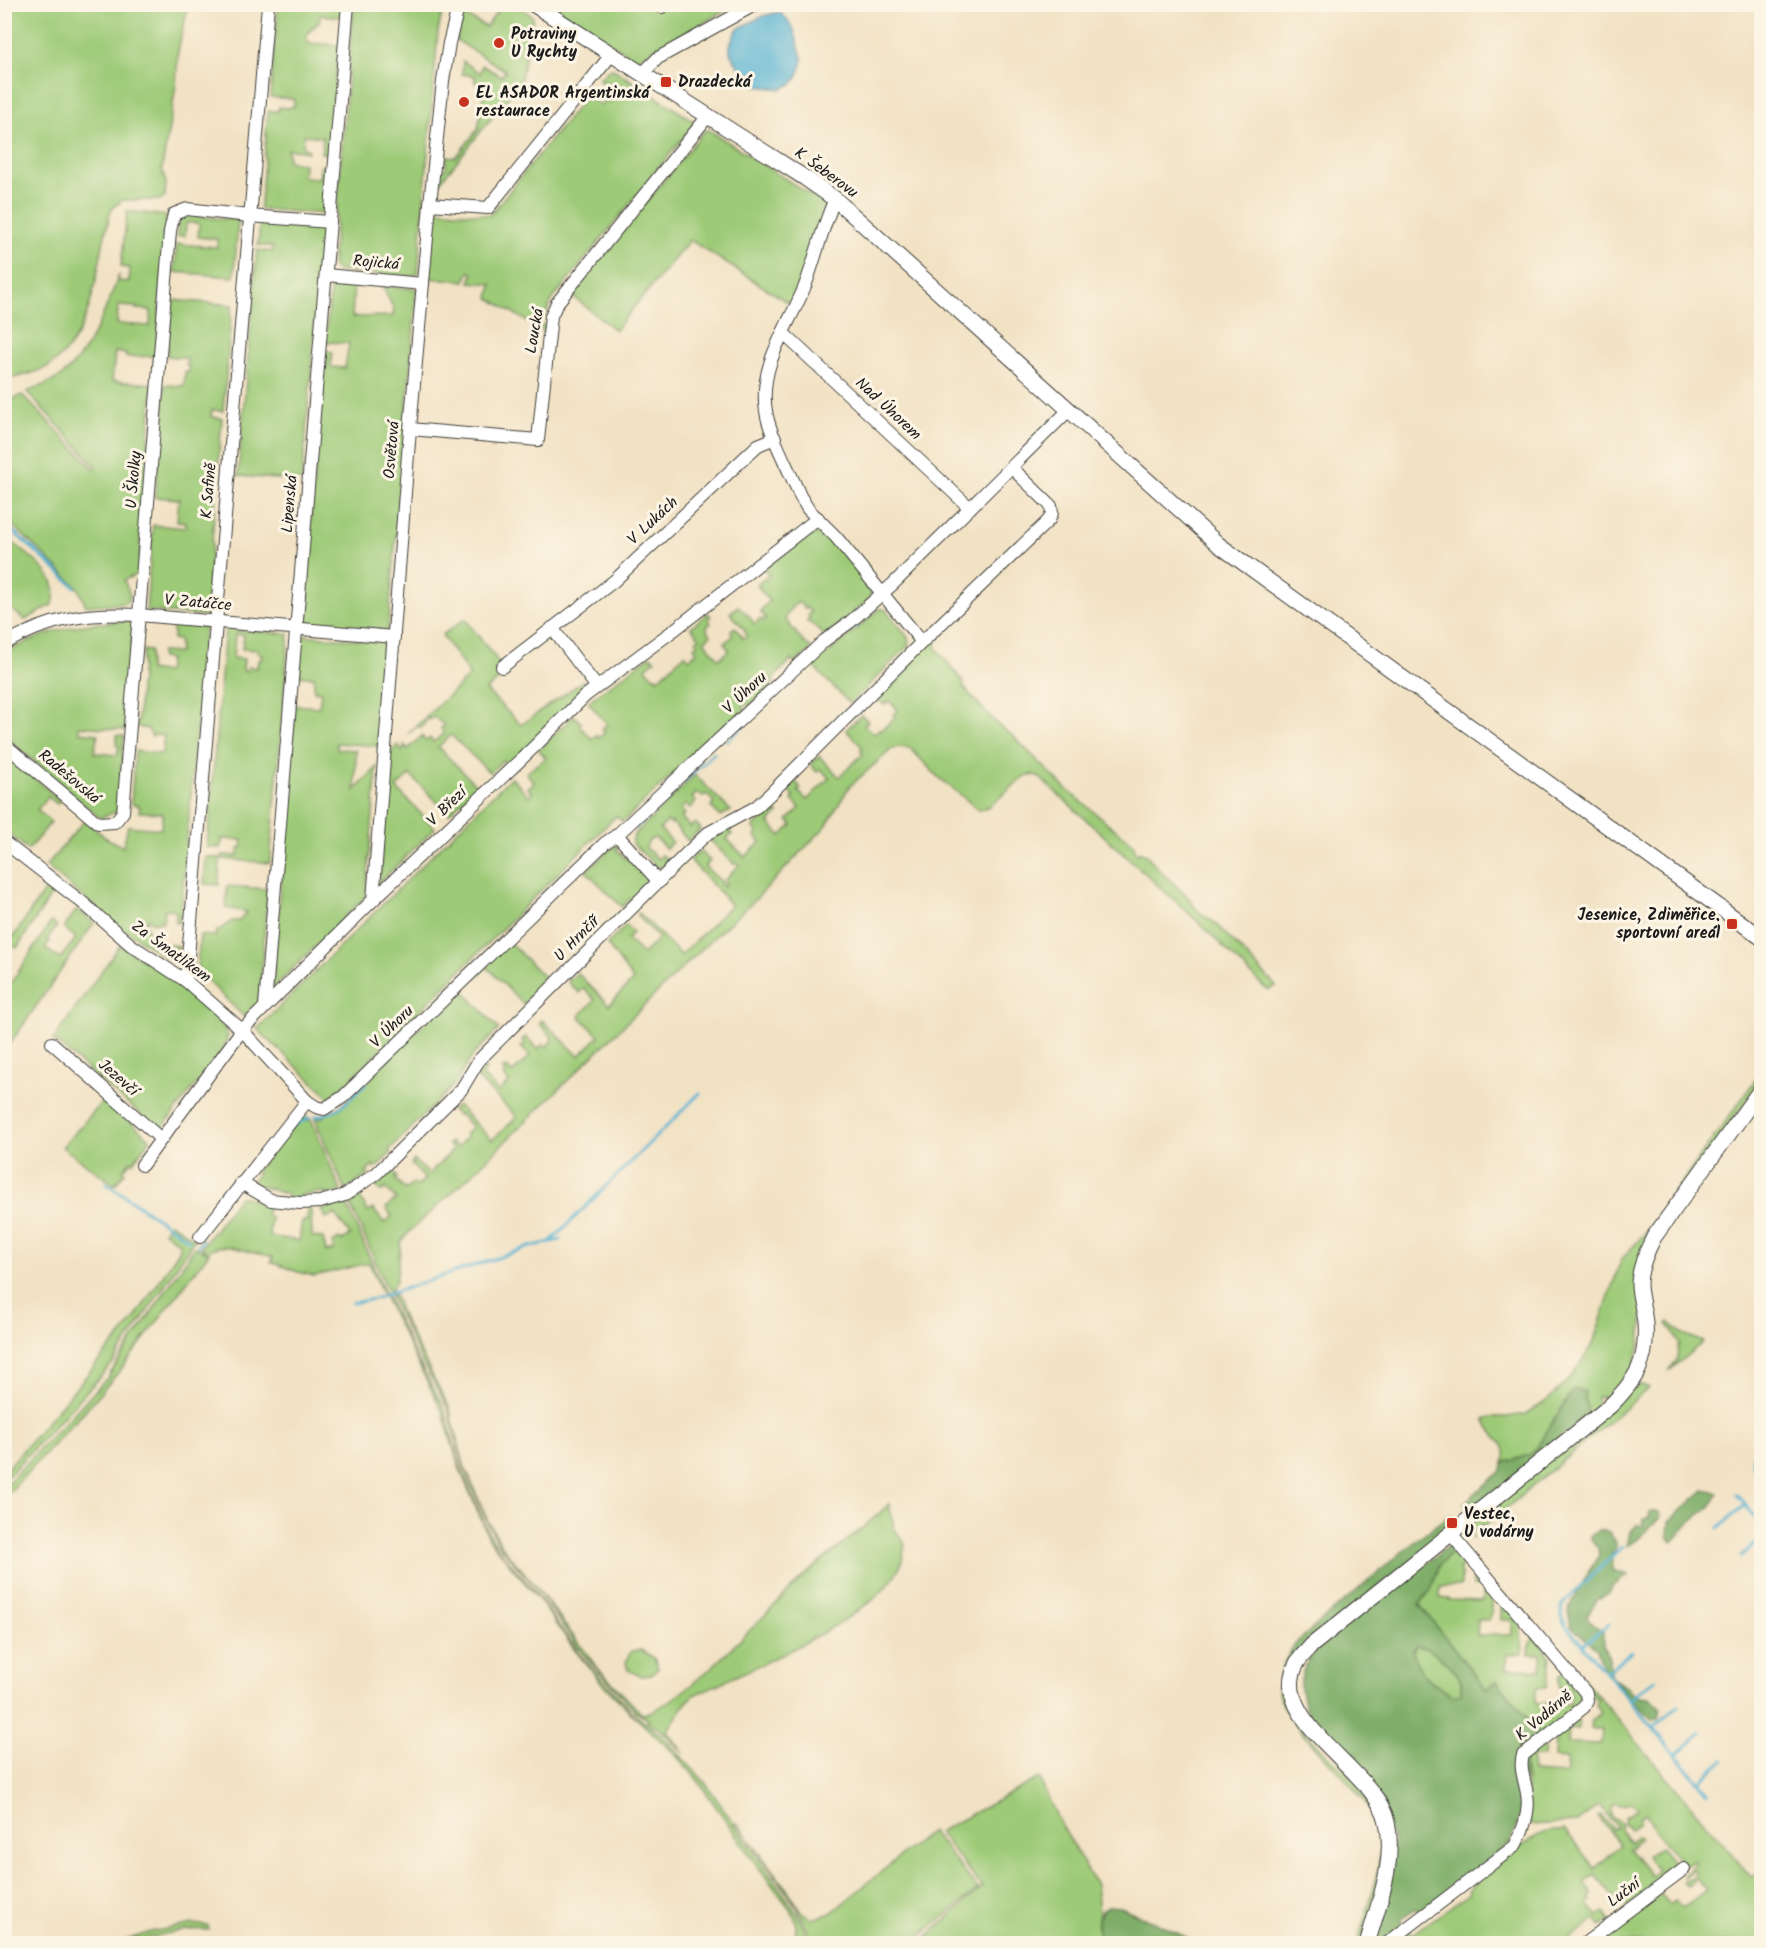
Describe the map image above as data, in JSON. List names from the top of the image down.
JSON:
{
  "streets": {
    "street": [
      "K Šeberovu",
      "Rojická",
      "Loucká",
      "Nad Úhorem",
      "Osvětová",
      "U Školky",
      "K Safině",
      "Lipenská",
      "V Lukách",
      "V Zatáčce",
      "V Úhoru",
      "Radešovská",
      "V Březí",
      "U Hrnčíř",
      "Za Šmatlíkem",
      "Jezevčí",
      "K Vodárně",
      "Luční"
    ]
  },
  "crossings": [
    ["K Šeberovu", "Loucká"],
    ["K Šeberovu", "V Úhoru"],
    ["Rojická", "Osvětová"],
    ["Rojická", "Lipenská"],
    ["Loucká", "Osvětová"],
    ["Nad Úhorem", "V Úhoru"],
    ["Osvětová", "V Zatáčce"],
    ["Osvětová", "V Březí"],
    ["U Školky", "K Safině"],
    ["U Školky", "V Zatáčce"],
    ["U Školky", "Radešovská"],
    ["K Safině", "V Zatáčce"],
    ["K Safině", "Za Šmatlíkem"],
    ["Lipenská", "V Zatáčce"],
    ["Lipenská", "V Březí"],
    ["V Úhoru", "U Hrnčíř"],
    ["V Úhoru", "Za Šmatlíkem"],
    ["V Březí", "Za Šmatlíkem"],
    ["V Březí", "Jezevčí"]
  ],
  "places": {
    "other": ["Potraviny U Rychty", "EL ASADOR Argentinská restaurace"],
    "transit": ["Drazdecká", "Jesenice, Zdiměřice, sportovní areál", "Vestec, U vodárny"]
  }
}
